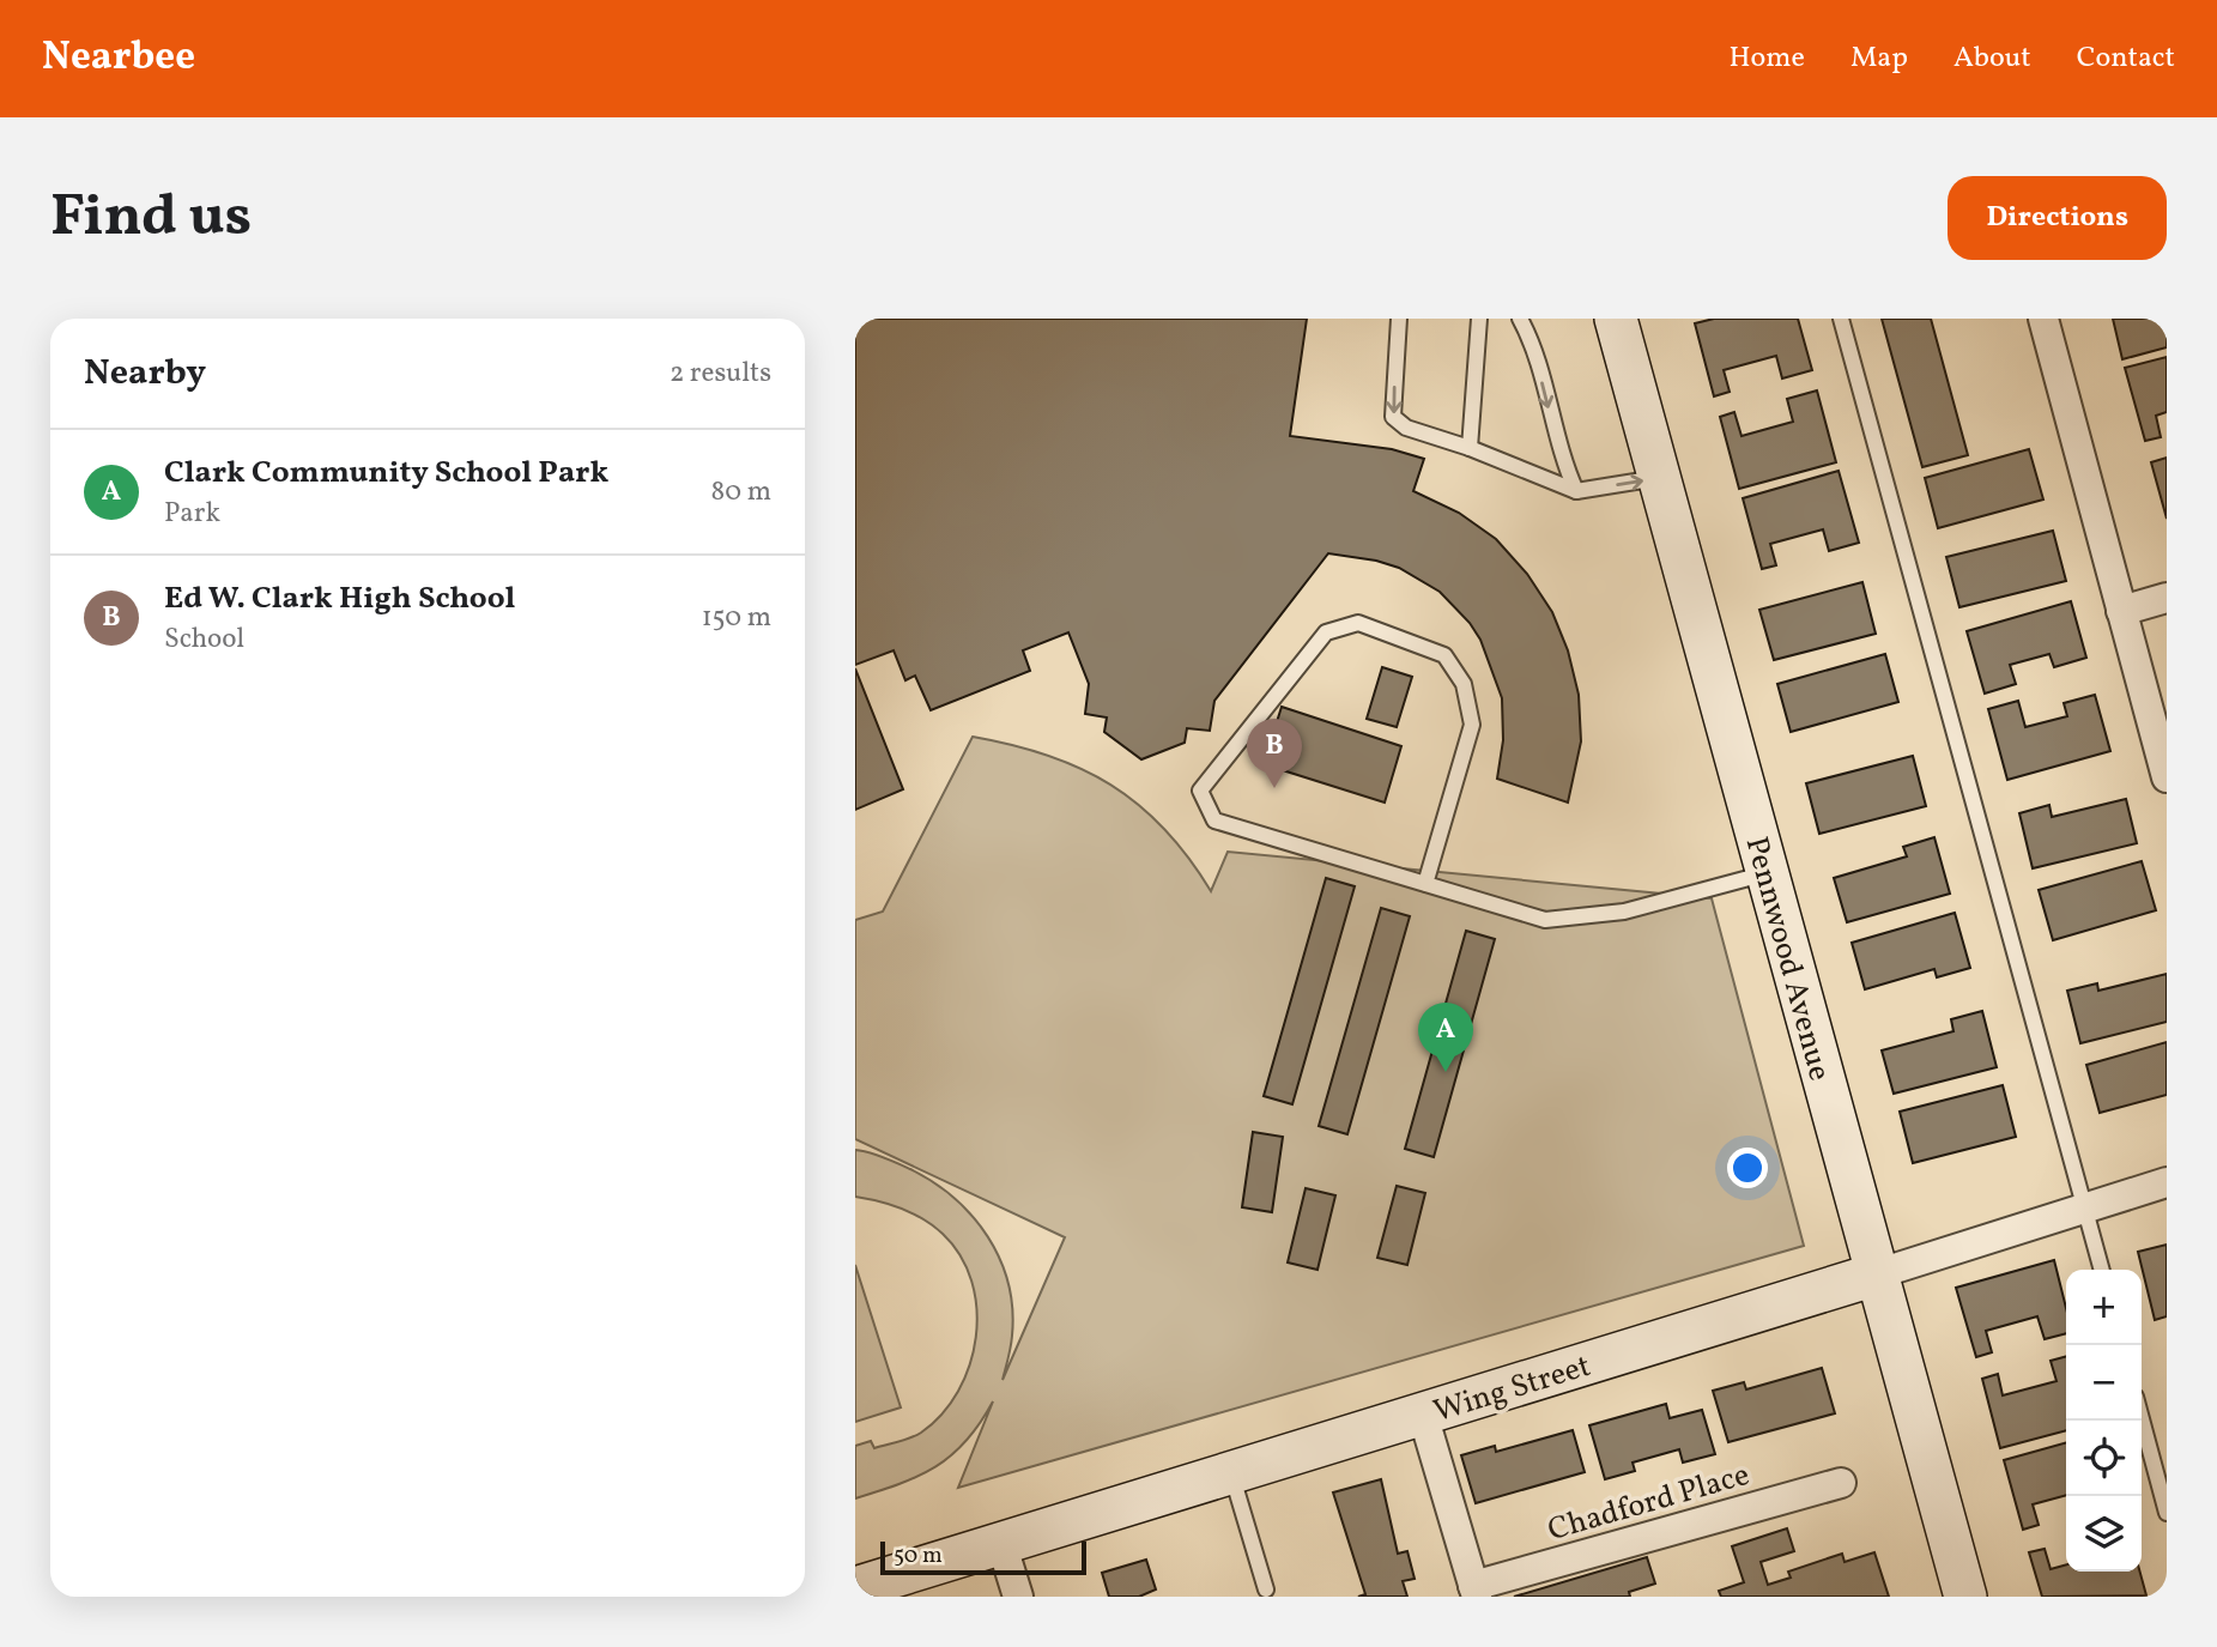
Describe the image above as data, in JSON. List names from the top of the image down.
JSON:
{
  "streets": {
    "street": ["Pennwood Avenue", "Wing Street", "Chadford Place"]
  },
  "crossings": [
    ["Pennwood Avenue", "Wing Street"]
  ],
  "scale_bar": "50 m",
  "page": {
    "header": "Nearbee",
    "nav": [
      "Home",
      "Map",
      "About",
      "Contact"
    ],
    "buttons": "Directions",
    "title": "Find us",
    "heading": ["Nearby", "2 results"],
    "list": [
      {
        "mark": "A",
        "name": "Clark Community School Park",
        "note": "Park",
        "value": "80 m"
      },
      {
        "mark": "B",
        "name": "Ed W. Clark High School",
        "note": "School",
        "value": "150 m"
      }
    ],
    "pins": ["B", "A"],
    "map_buttons": ["+", "−"],
    "scale": "50 m"
  }
}
